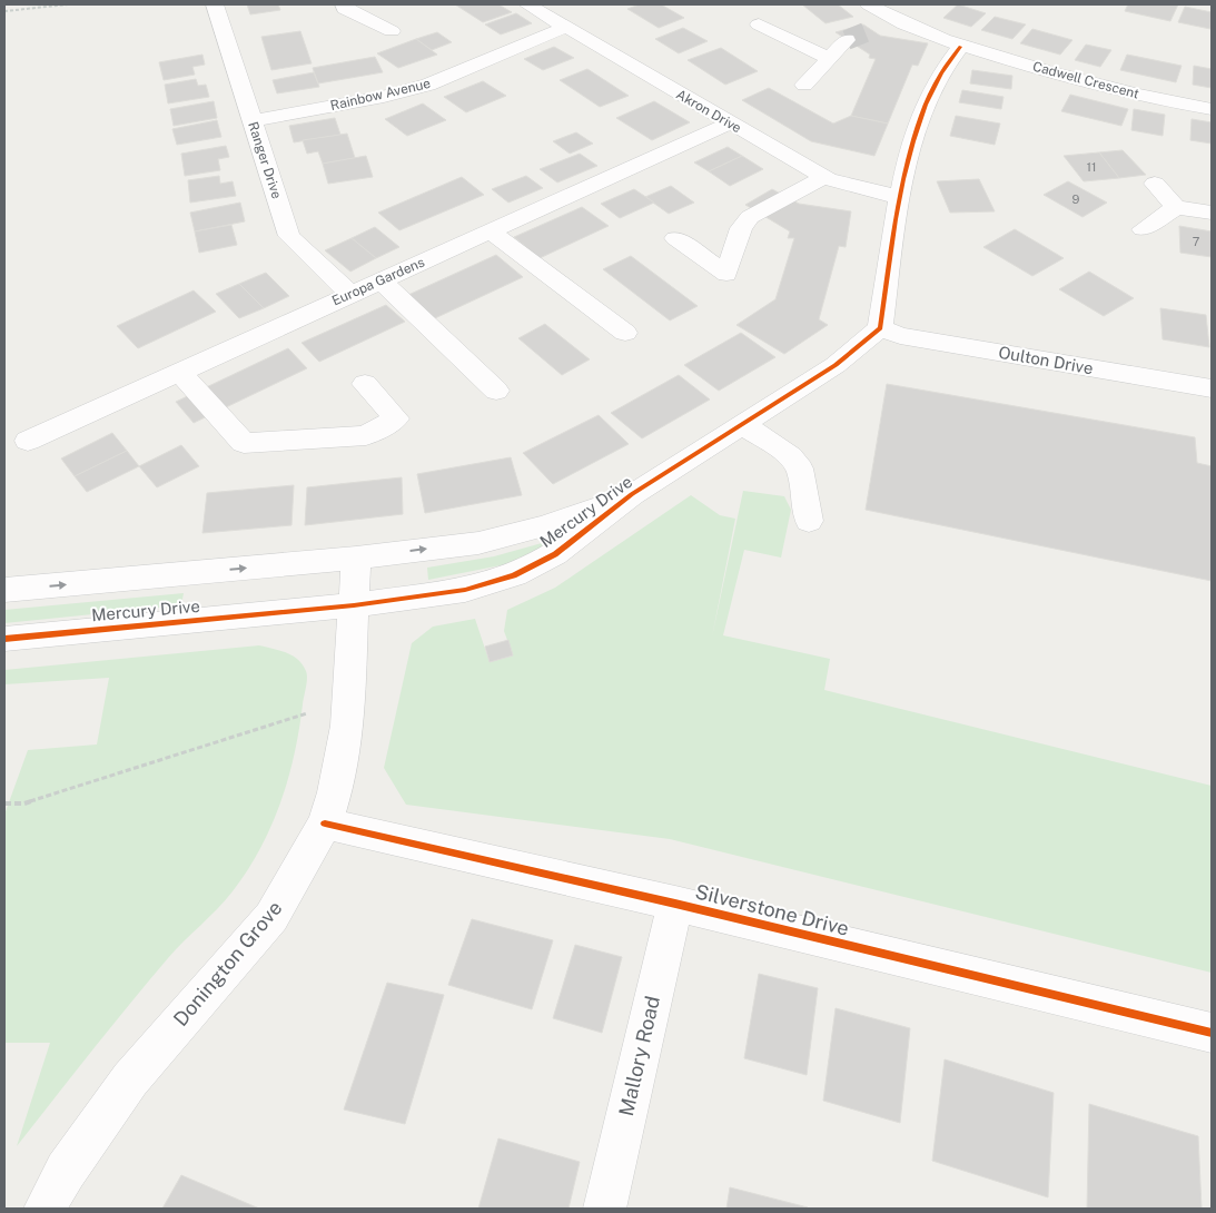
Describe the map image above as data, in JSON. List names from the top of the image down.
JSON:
{
  "streets": {
    "street": [
      "Cadwell Crescent",
      "Rainbow Avenue",
      "Akron Drive",
      "Ranger Drive",
      "Europa Gardens",
      "Oulton Drive",
      "Mercury Drive",
      "Silverstone Drive",
      "Donington Grove",
      "Mallory Road"
    ]
  },
  "crossings": [
    ["Rainbow Avenue", "Akron Drive"],
    ["Rainbow Avenue", "Ranger Drive"],
    ["Akron Drive", "Europa Gardens"],
    ["Ranger Drive", "Europa Gardens"],
    ["Oulton Drive", "Mercury Drive"],
    ["Mercury Drive", "Donington Grove"],
    ["Silverstone Drive", "Donington Grove"],
    ["Silverstone Drive", "Mallory Road"]
  ],
  "house_numbers": ["11", "9", "7"]
}
